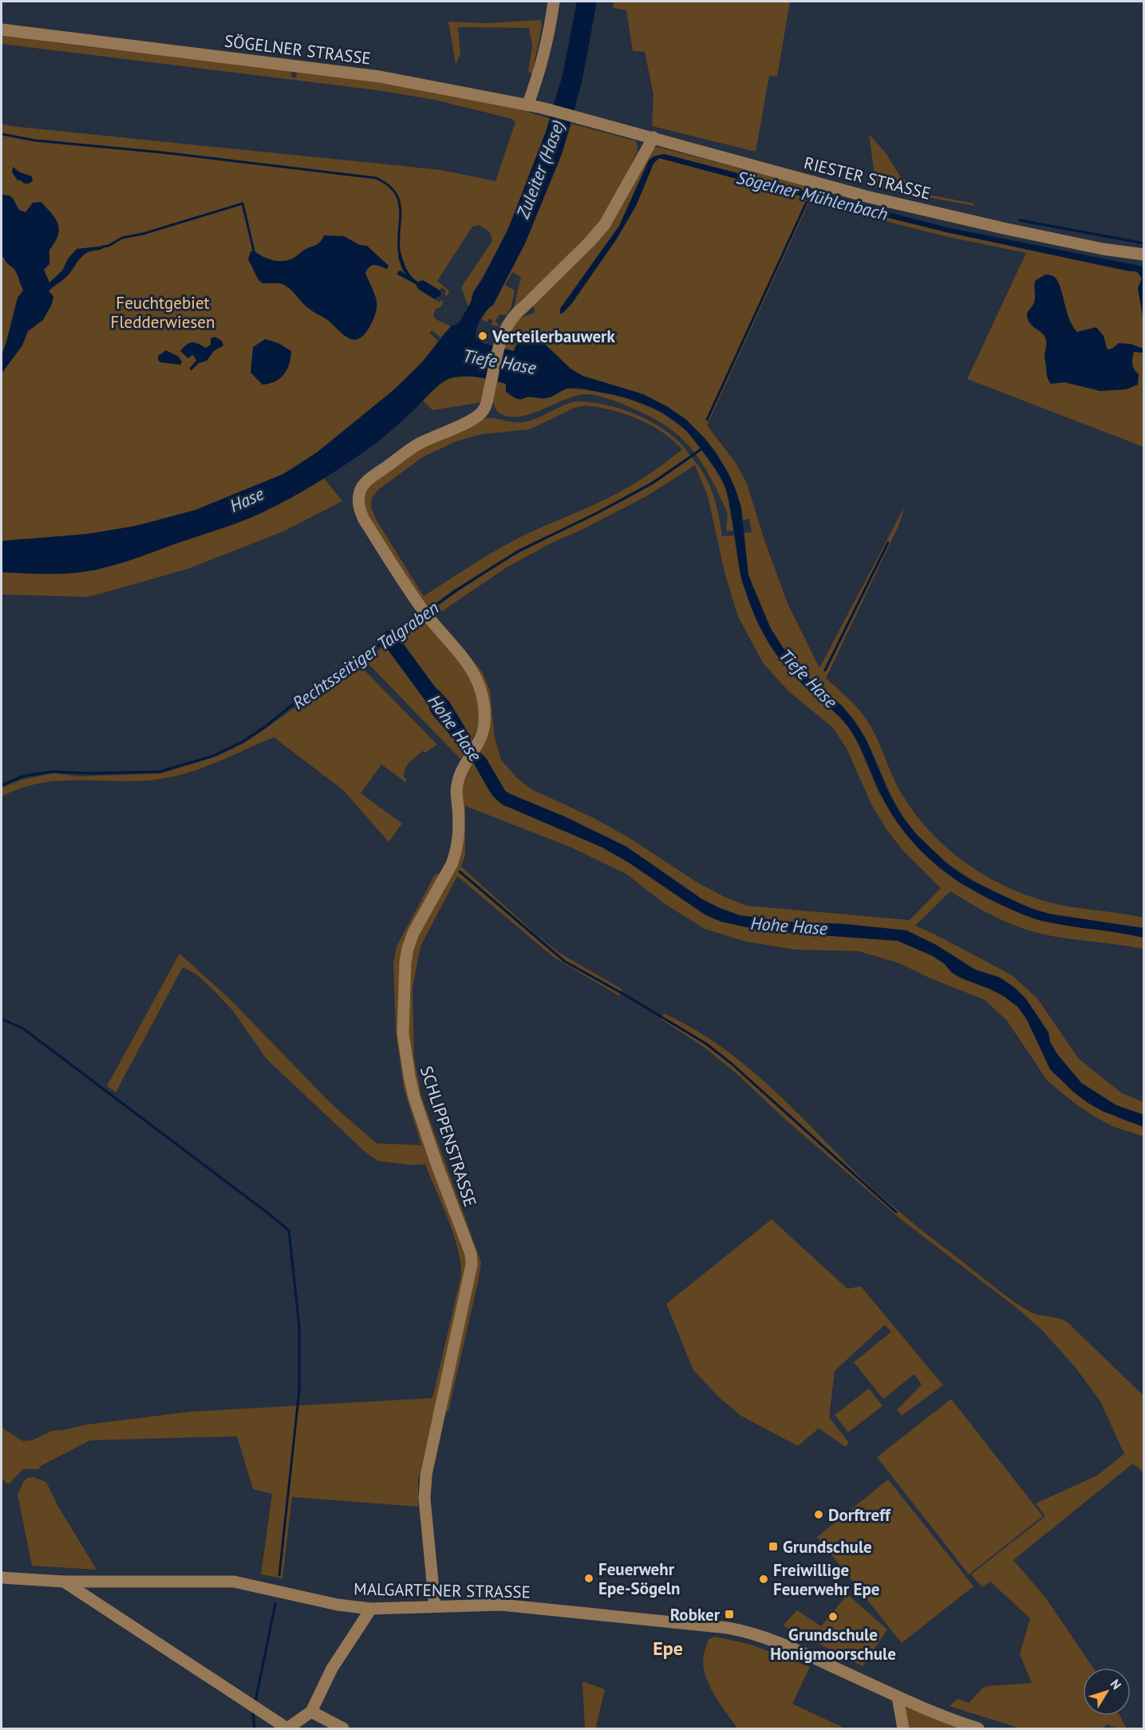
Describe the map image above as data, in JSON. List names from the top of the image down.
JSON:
{
  "streets": {
    "street": [
      "SÖGELNER STRASSE",
      "RIESTER STRASSE",
      "SCHLIPPENSTRASSE",
      "MALGARTENER STRASSE"
    ]
  },
  "crossings": [
    ["SÖGELNER STRASSE", "RIESTER STRASSE"],
    ["RIESTER STRASSE", "SCHLIPPENSTRASSE"],
    ["SCHLIPPENSTRASSE", "MALGARTENER STRASSE"]
  ],
  "districts": ["Epe"],
  "water": [
    "Zuleiter (Hase)",
    "Sögelner Mühlenbach",
    "Tiefe Hase",
    "Hase",
    "Rechtsseitiger Talgraben",
    "Hohe Hase"
  ],
  "parks": ["Feuchtgebiet Fledderwiesen"],
  "places": {
    "other": [
      "Verteilerbauwerk",
      "Dorftreff",
      "Feuerwehr Epe-Sögeln",
      "Freiwillige Feuerwehr Epe",
      "Grundschule Honigmoorschule"
    ],
    "transit": ["Grundschule", "Robker"]
  },
  "north": "top right"
}
